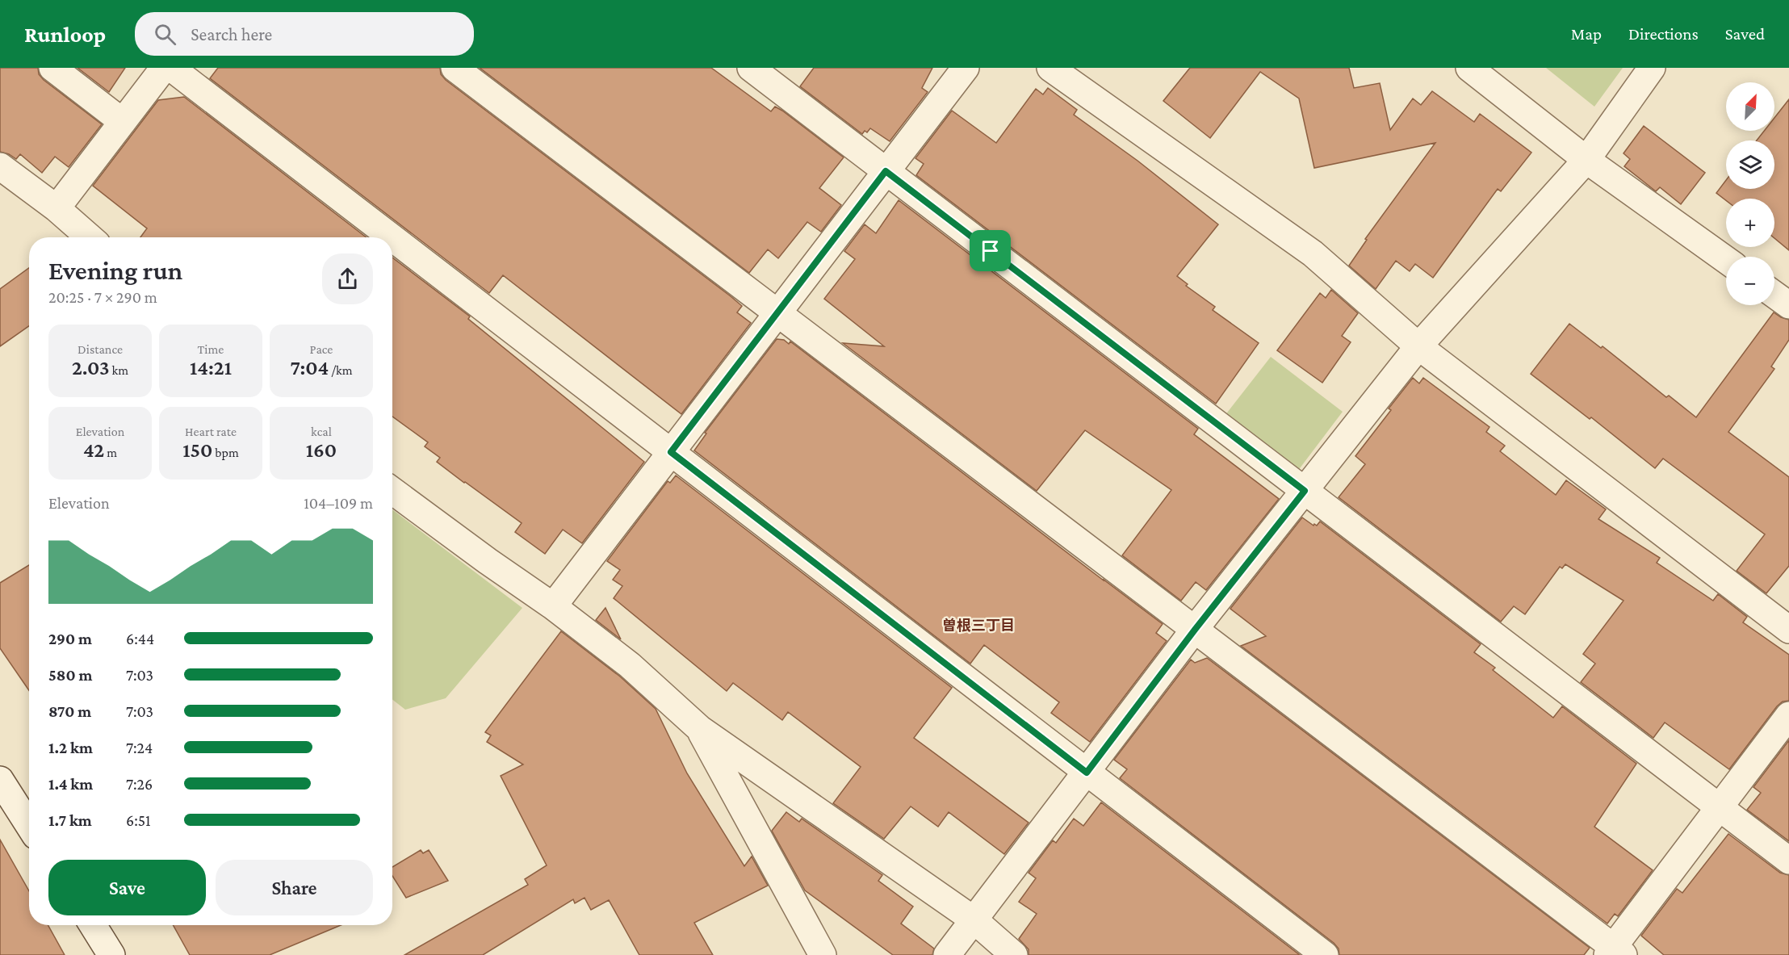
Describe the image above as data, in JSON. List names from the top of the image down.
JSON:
{
  "districts": ["曽根三丁目"],
  "north": "top right",
  "page": {
    "header": "Runloop",
    "search": "Search here",
    "nav": ["Map", "Directions", "Saved"],
    "map_buttons": ["+", "−"],
    "heading": ["Evening run", "20:25 · 7 × 290 m"],
    "stats": [
      ["Distance", "2.03 km"],
      ["Time", "14:21"],
      ["Pace", "7:04 /km"],
      ["Elevation", "42 m"],
      ["Heart rate", "150 bpm"],
      ["kcal", "160"]
    ],
    "chart": ["Elevation", "104–109 m"],
    "list": [
      {
        "name": "290 m",
        "note": "6:44"
      },
      {
        "name": "580 m",
        "note": "7:03"
      },
      {
        "name": "870 m",
        "note": "7:03"
      },
      {
        "name": "1.2 km",
        "note": "7:24"
      },
      {
        "name": "1.4 km",
        "note": "7:26"
      },
      {
        "name": "1.7 km",
        "note": "6:51"
      }
    ],
    "buttons": ["Save", "Share"]
  }
}
